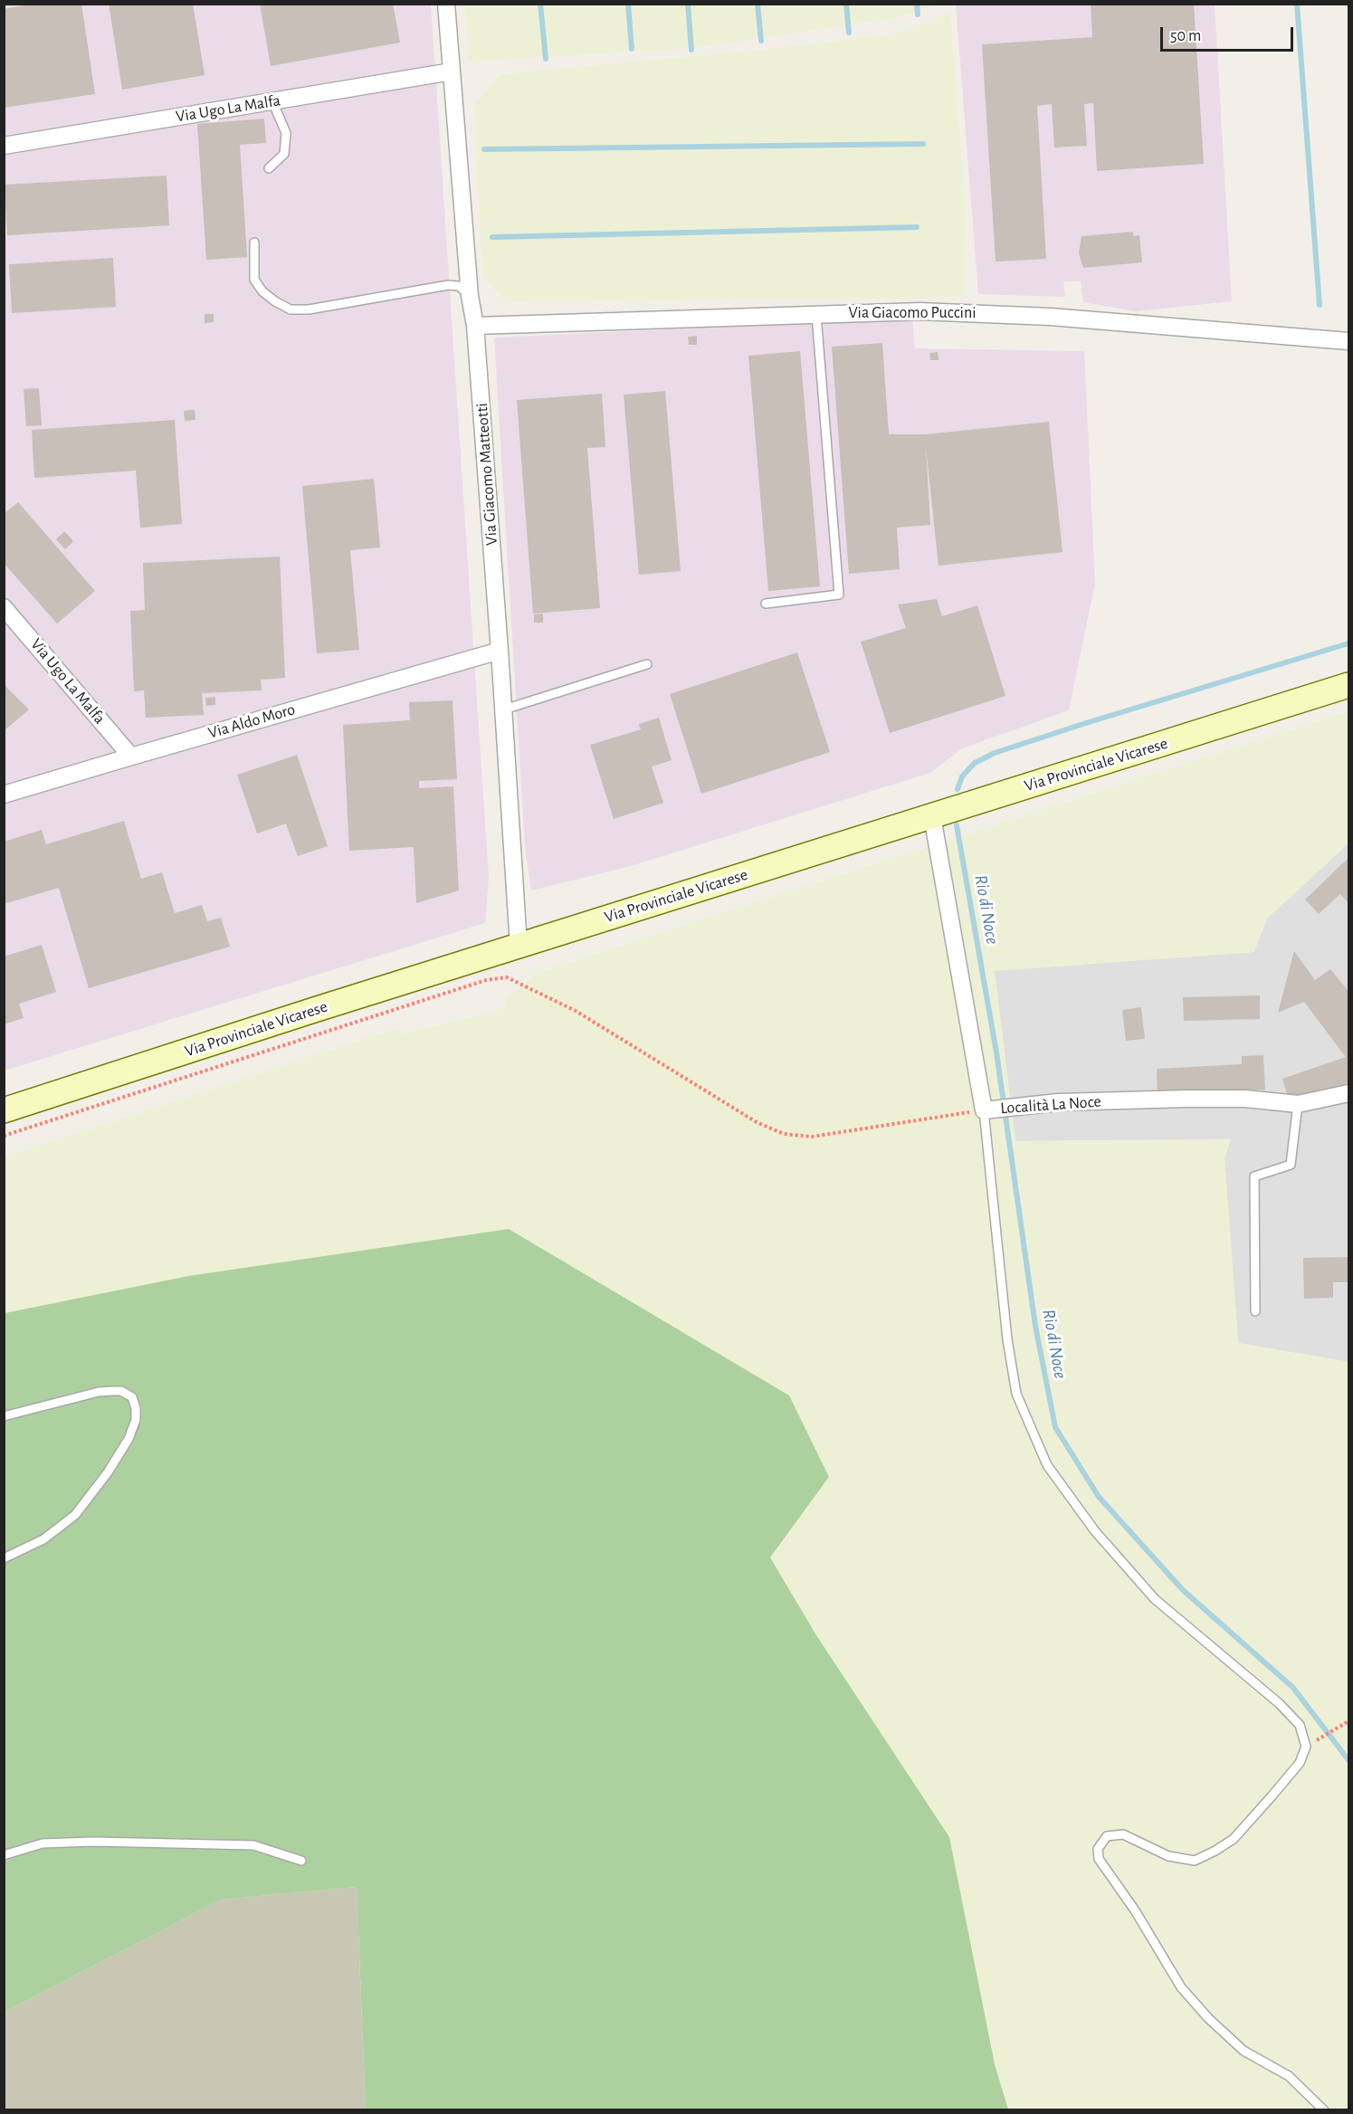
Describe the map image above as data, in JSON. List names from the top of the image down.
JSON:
{
  "streets": {
    "main road": ["Via Provinciale Vicarese"],
    "street": [
      "Via Ugo La Malfa",
      "Via Giacomo Puccini",
      "Via Giacomo Matteotti",
      "Via Aldo Moro",
      "Località La Noce"
    ]
  },
  "crossings": [
    ["Via Ugo La Malfa", "Via Giacomo Matteotti"],
    ["Via Ugo La Malfa", "Via Aldo Moro"],
    ["Via Giacomo Puccini", "Via Giacomo Matteotti"],
    ["Via Giacomo Matteotti", "Via Aldo Moro"],
    ["Via Giacomo Matteotti", "Via Provinciale Vicarese"],
    ["Via Provinciale Vicarese", "Località La Noce"]
  ],
  "water": ["Rio di Noce"],
  "scale_bar": "50 m"
}
